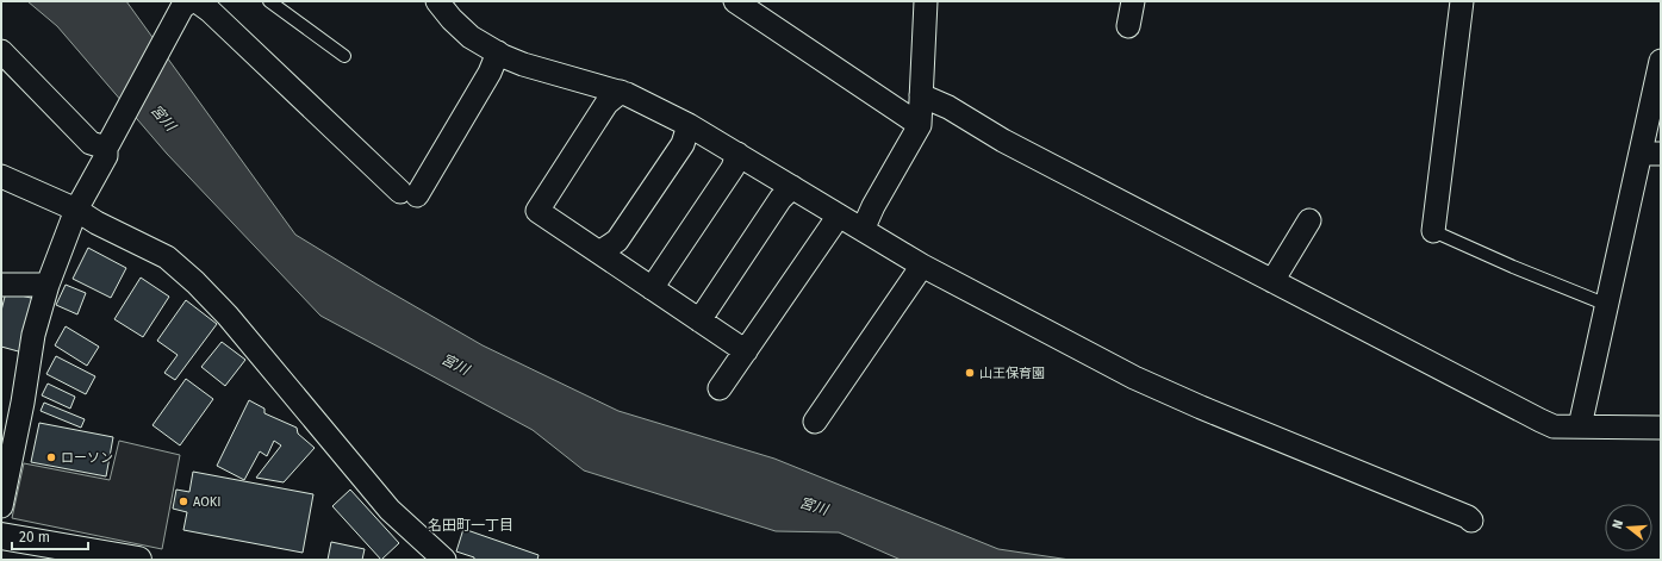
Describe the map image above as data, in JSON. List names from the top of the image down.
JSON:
{
  "districts": ["名田町一丁目"],
  "water": ["宮川"],
  "places": ["山王保育園", "ローソン", "AOKI"],
  "scale_bar": "20 m",
  "north": "left"
}
